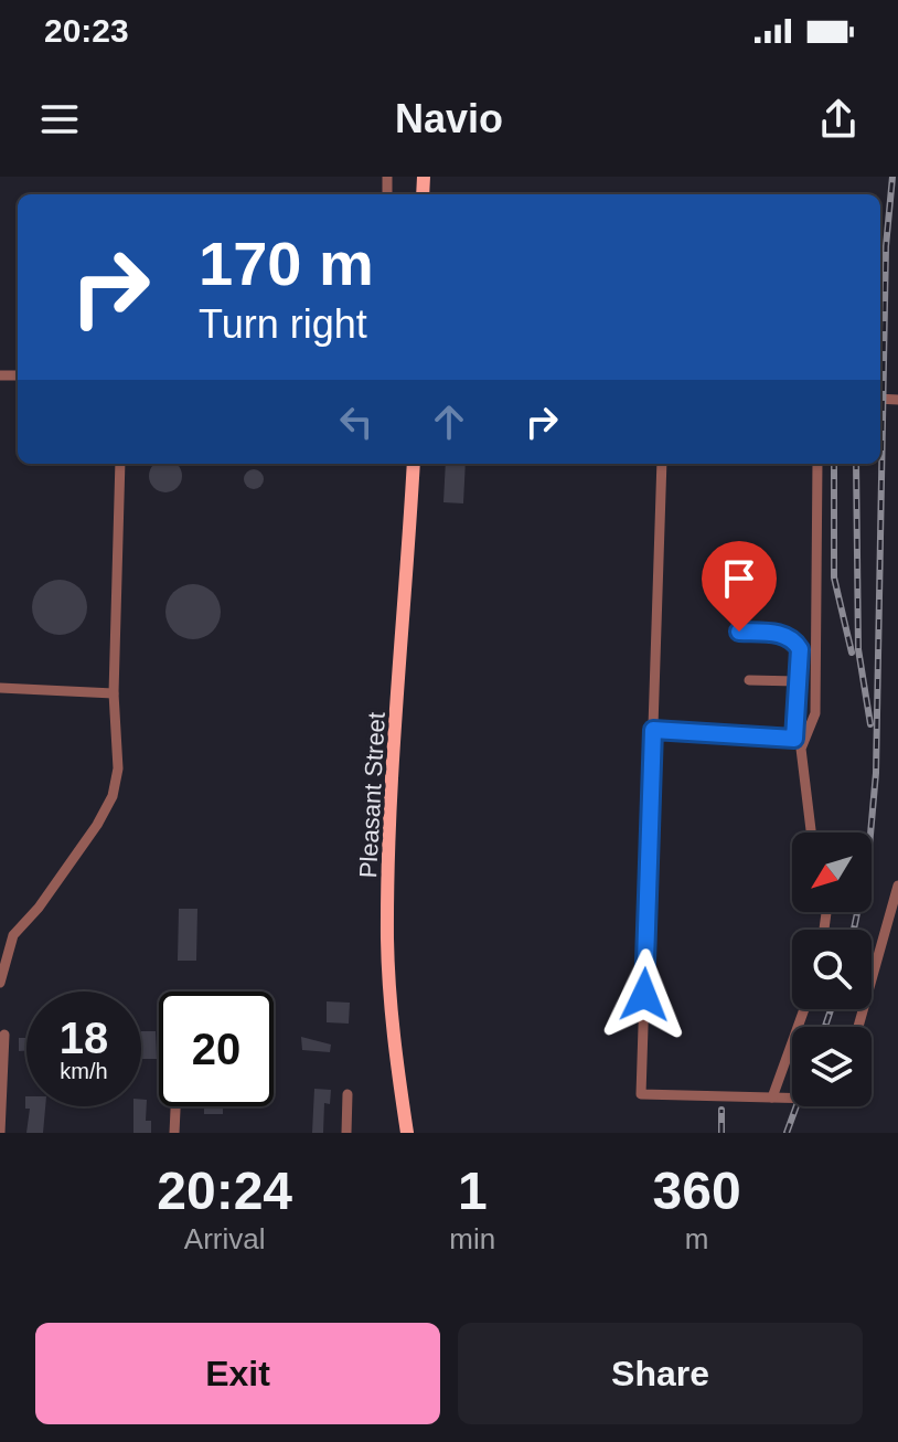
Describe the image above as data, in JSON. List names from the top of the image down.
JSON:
{
  "streets": {
    "main road": ["Pleasant Street"]
  },
  "north": "bottom left",
  "page": {
    "status": "20:23",
    "header": "Navio",
    "turn": ["170 m", "Turn right"],
    "speed": "18 km/h",
    "limit": "20",
    "eta": [
      "20:24",
      "Arrival",
      "1",
      "min",
      "360",
      "m"
    ],
    "buttons": ["Exit", "Share"]
  }
}
